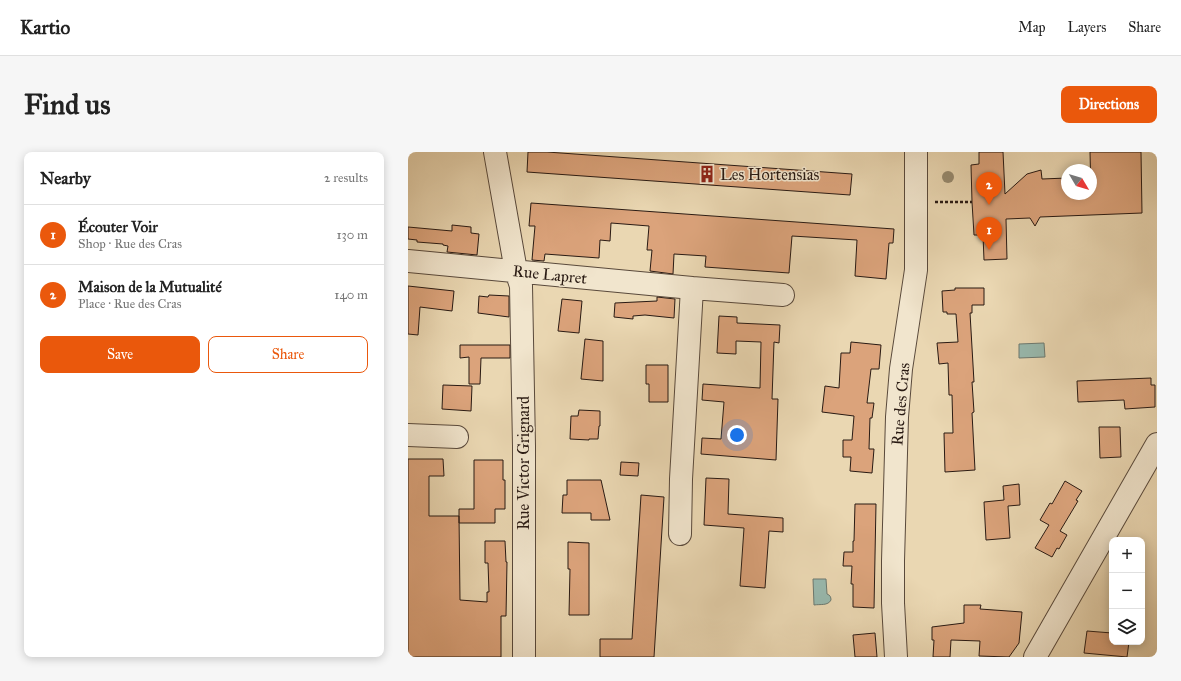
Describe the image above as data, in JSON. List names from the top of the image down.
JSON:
{
  "streets": {
    "street": ["Rue Lapret", "Rue des Cras", "Rue Victor Grignard"]
  },
  "crossings": [
    ["Rue Lapret", "Rue Victor Grignard"]
  ],
  "places": {
    "building": ["Les Hortensias"]
  },
  "north": "bottom right",
  "page": {
    "header": "Kartio",
    "nav": ["Map", "Layers", "Share"],
    "buttons": [
      "Directions",
      ["Save", "Share"]
    ],
    "title": "Find us",
    "heading": ["Nearby", "2 results"],
    "pins": ["2", "1"],
    "list": [
      {
        "mark": "1",
        "name": "Écouter Voir",
        "note": "Shop · Rue des Cras",
        "value": "130 m"
      },
      {
        "mark": "2",
        "name": "Maison de la Mutualité",
        "note": "Place · Rue des Cras",
        "value": "140 m"
      }
    ],
    "map_buttons": ["+", "−"]
  }
}
